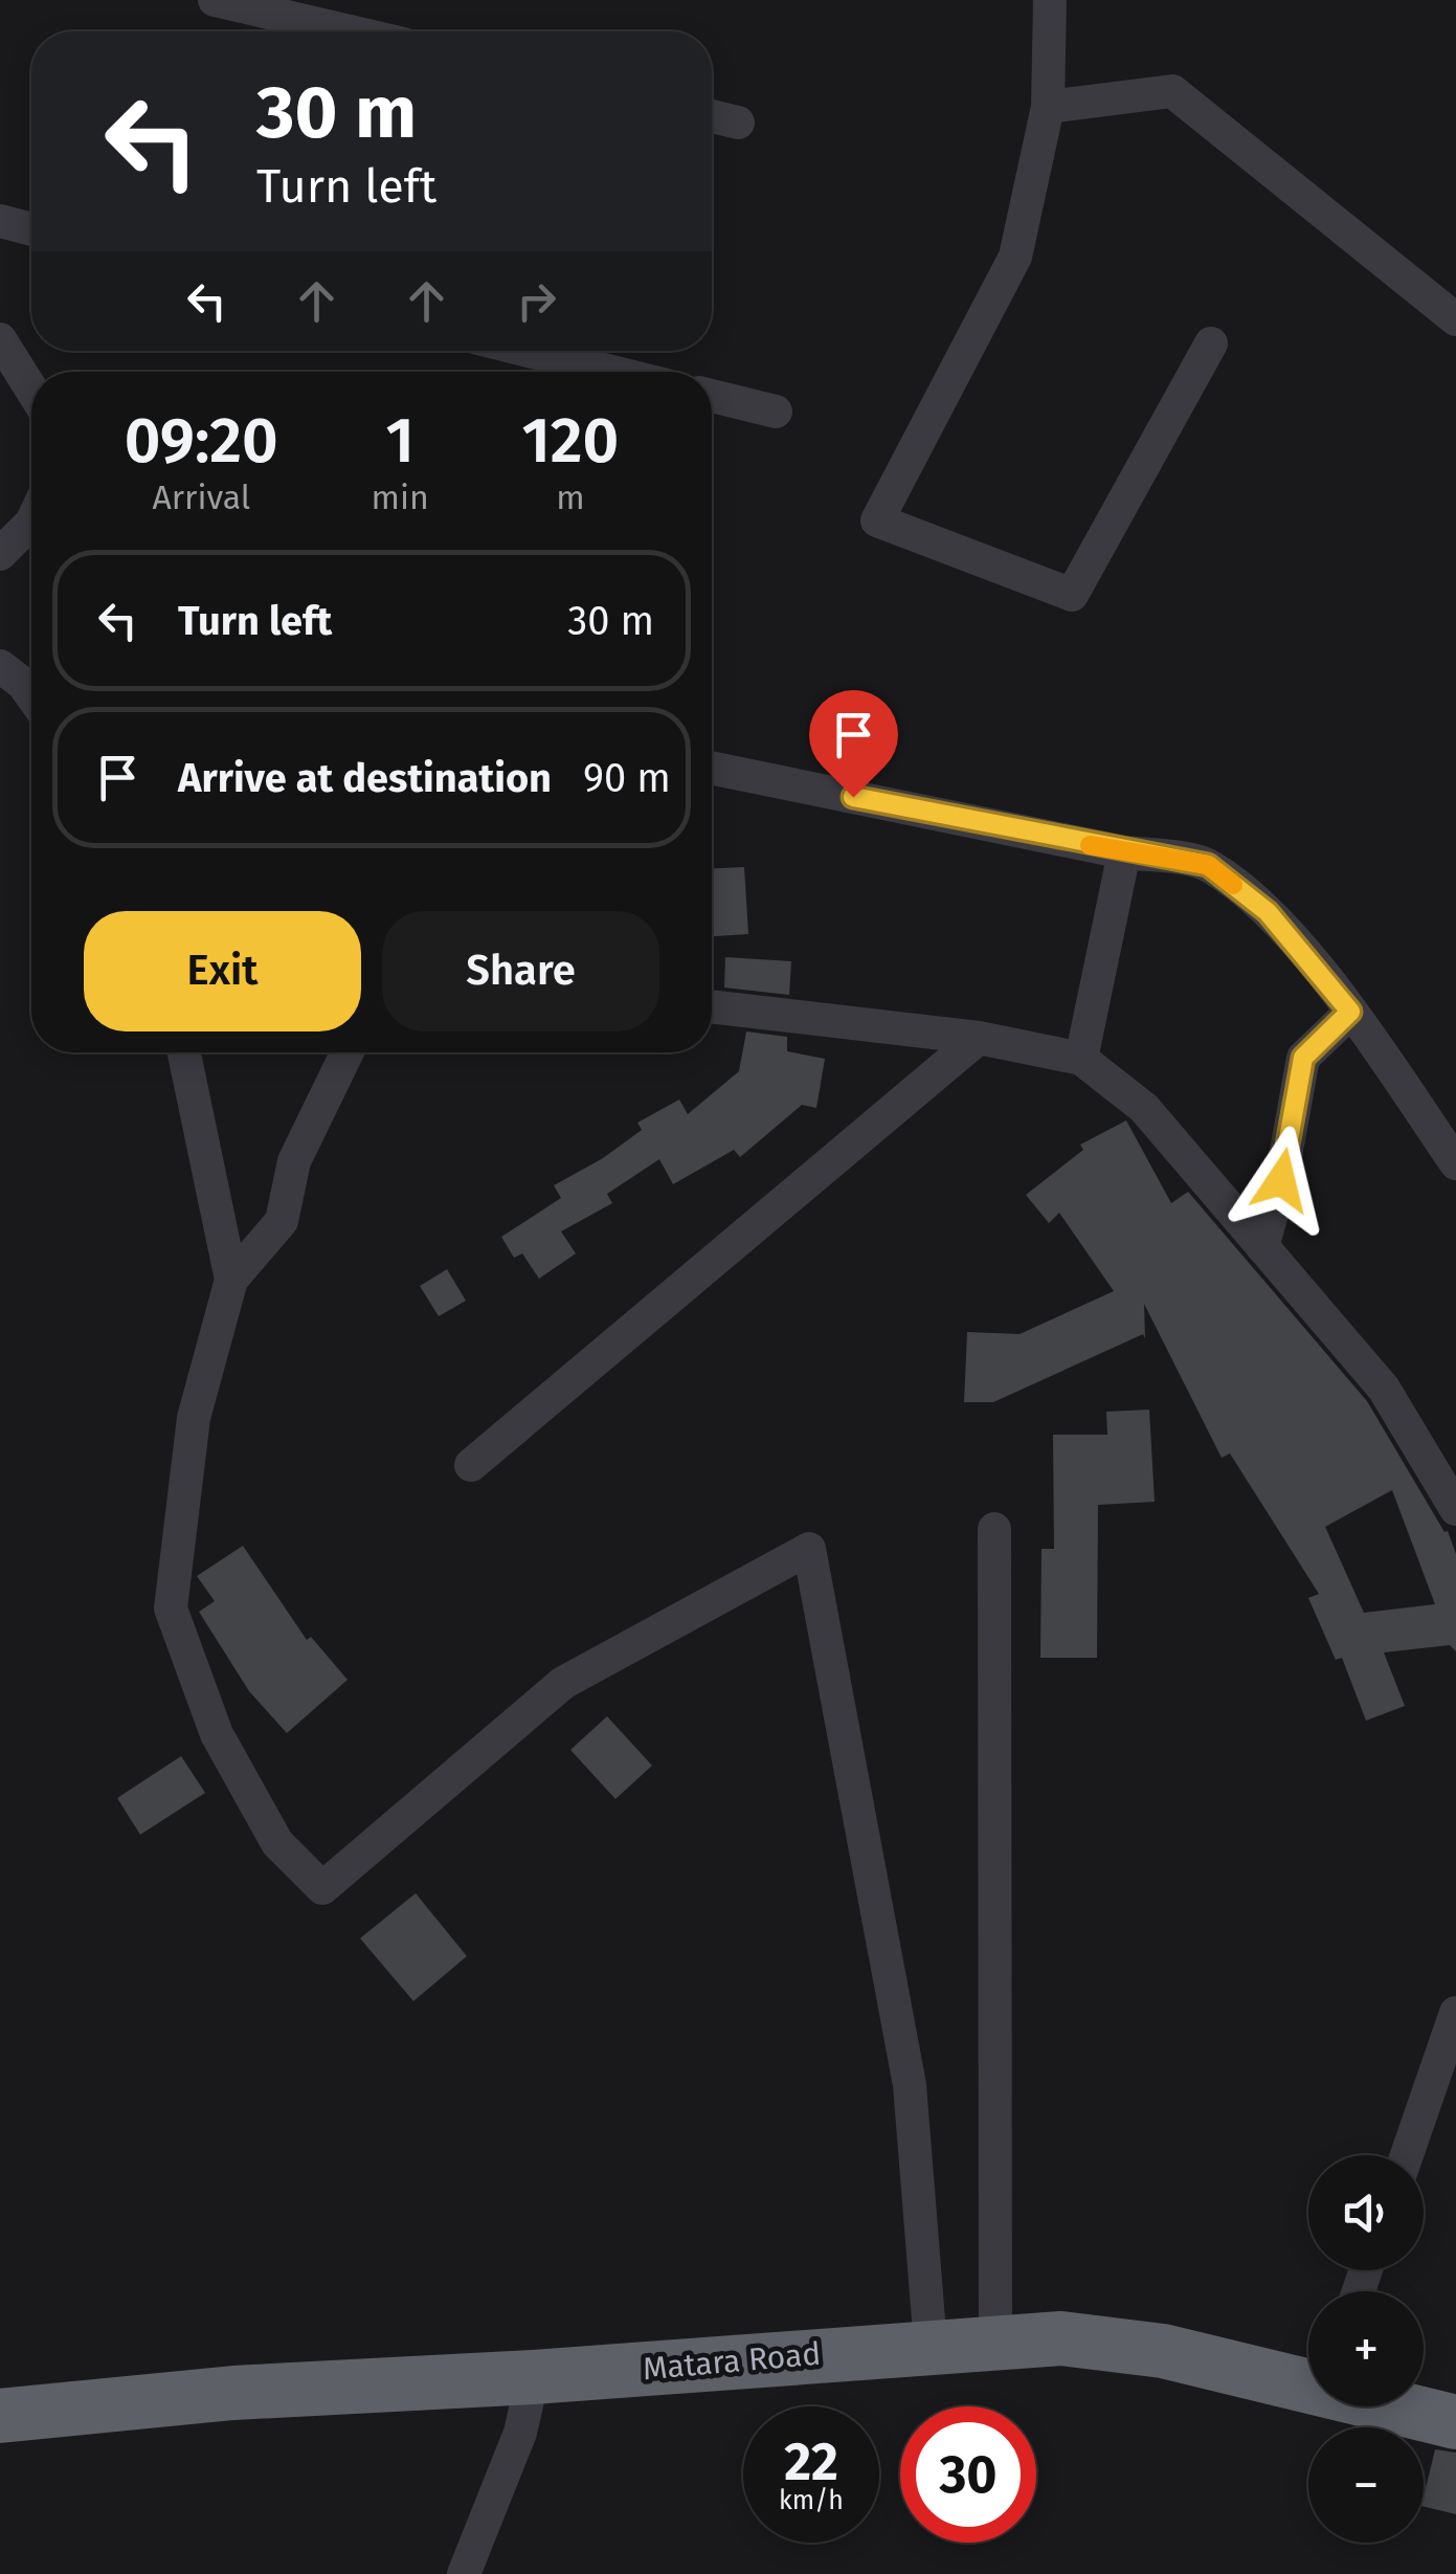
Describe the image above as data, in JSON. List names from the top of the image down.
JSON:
{
  "streets": {
    "highway": ["Matara Road"]
  },
  "page": {
    "turn": ["30 m", "Turn left"],
    "eta": [
      "09:20",
      "Arrival",
      "1",
      "min",
      "120",
      "m"
    ],
    "list": [
      {
        "name": "Turn left",
        "value": "30 m"
      },
      {
        "name": "Arrive at destination",
        "value": "90 m"
      }
    ],
    "buttons": ["Exit", "Share"],
    "map_buttons": ["+", "−"],
    "speed": "22 km/h",
    "limit": "30"
  }
}
